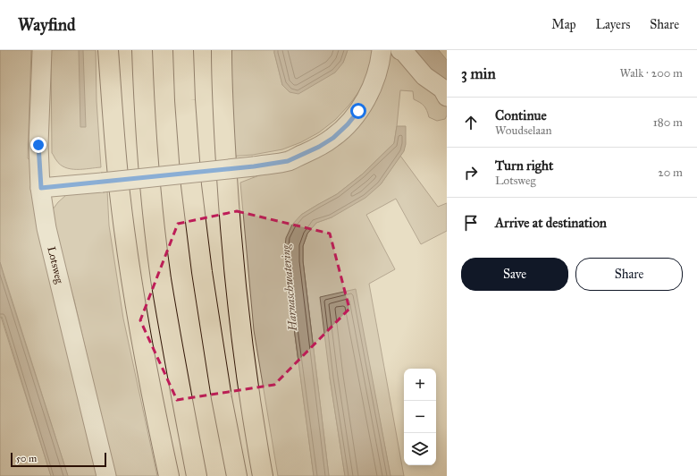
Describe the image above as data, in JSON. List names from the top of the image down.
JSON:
{
  "streets": {
    "street": ["Lotsweg"]
  },
  "water": ["Harnaschwatering"],
  "scale_bar": "50 m",
  "page": {
    "header": "Wayfind",
    "nav": ["Map", "Layers", "Share"],
    "heading": ["3 min", "Walk · 200 m"],
    "list": [
      ["Continue", "Woudselaan", "180 m"],
      ["Turn right", "Lotsweg", "20 m"],
      "Arrive at destination"
    ],
    "buttons": ["Save", "Share"],
    "map_buttons": ["+", "−"],
    "scale": "50 m"
  }
}
